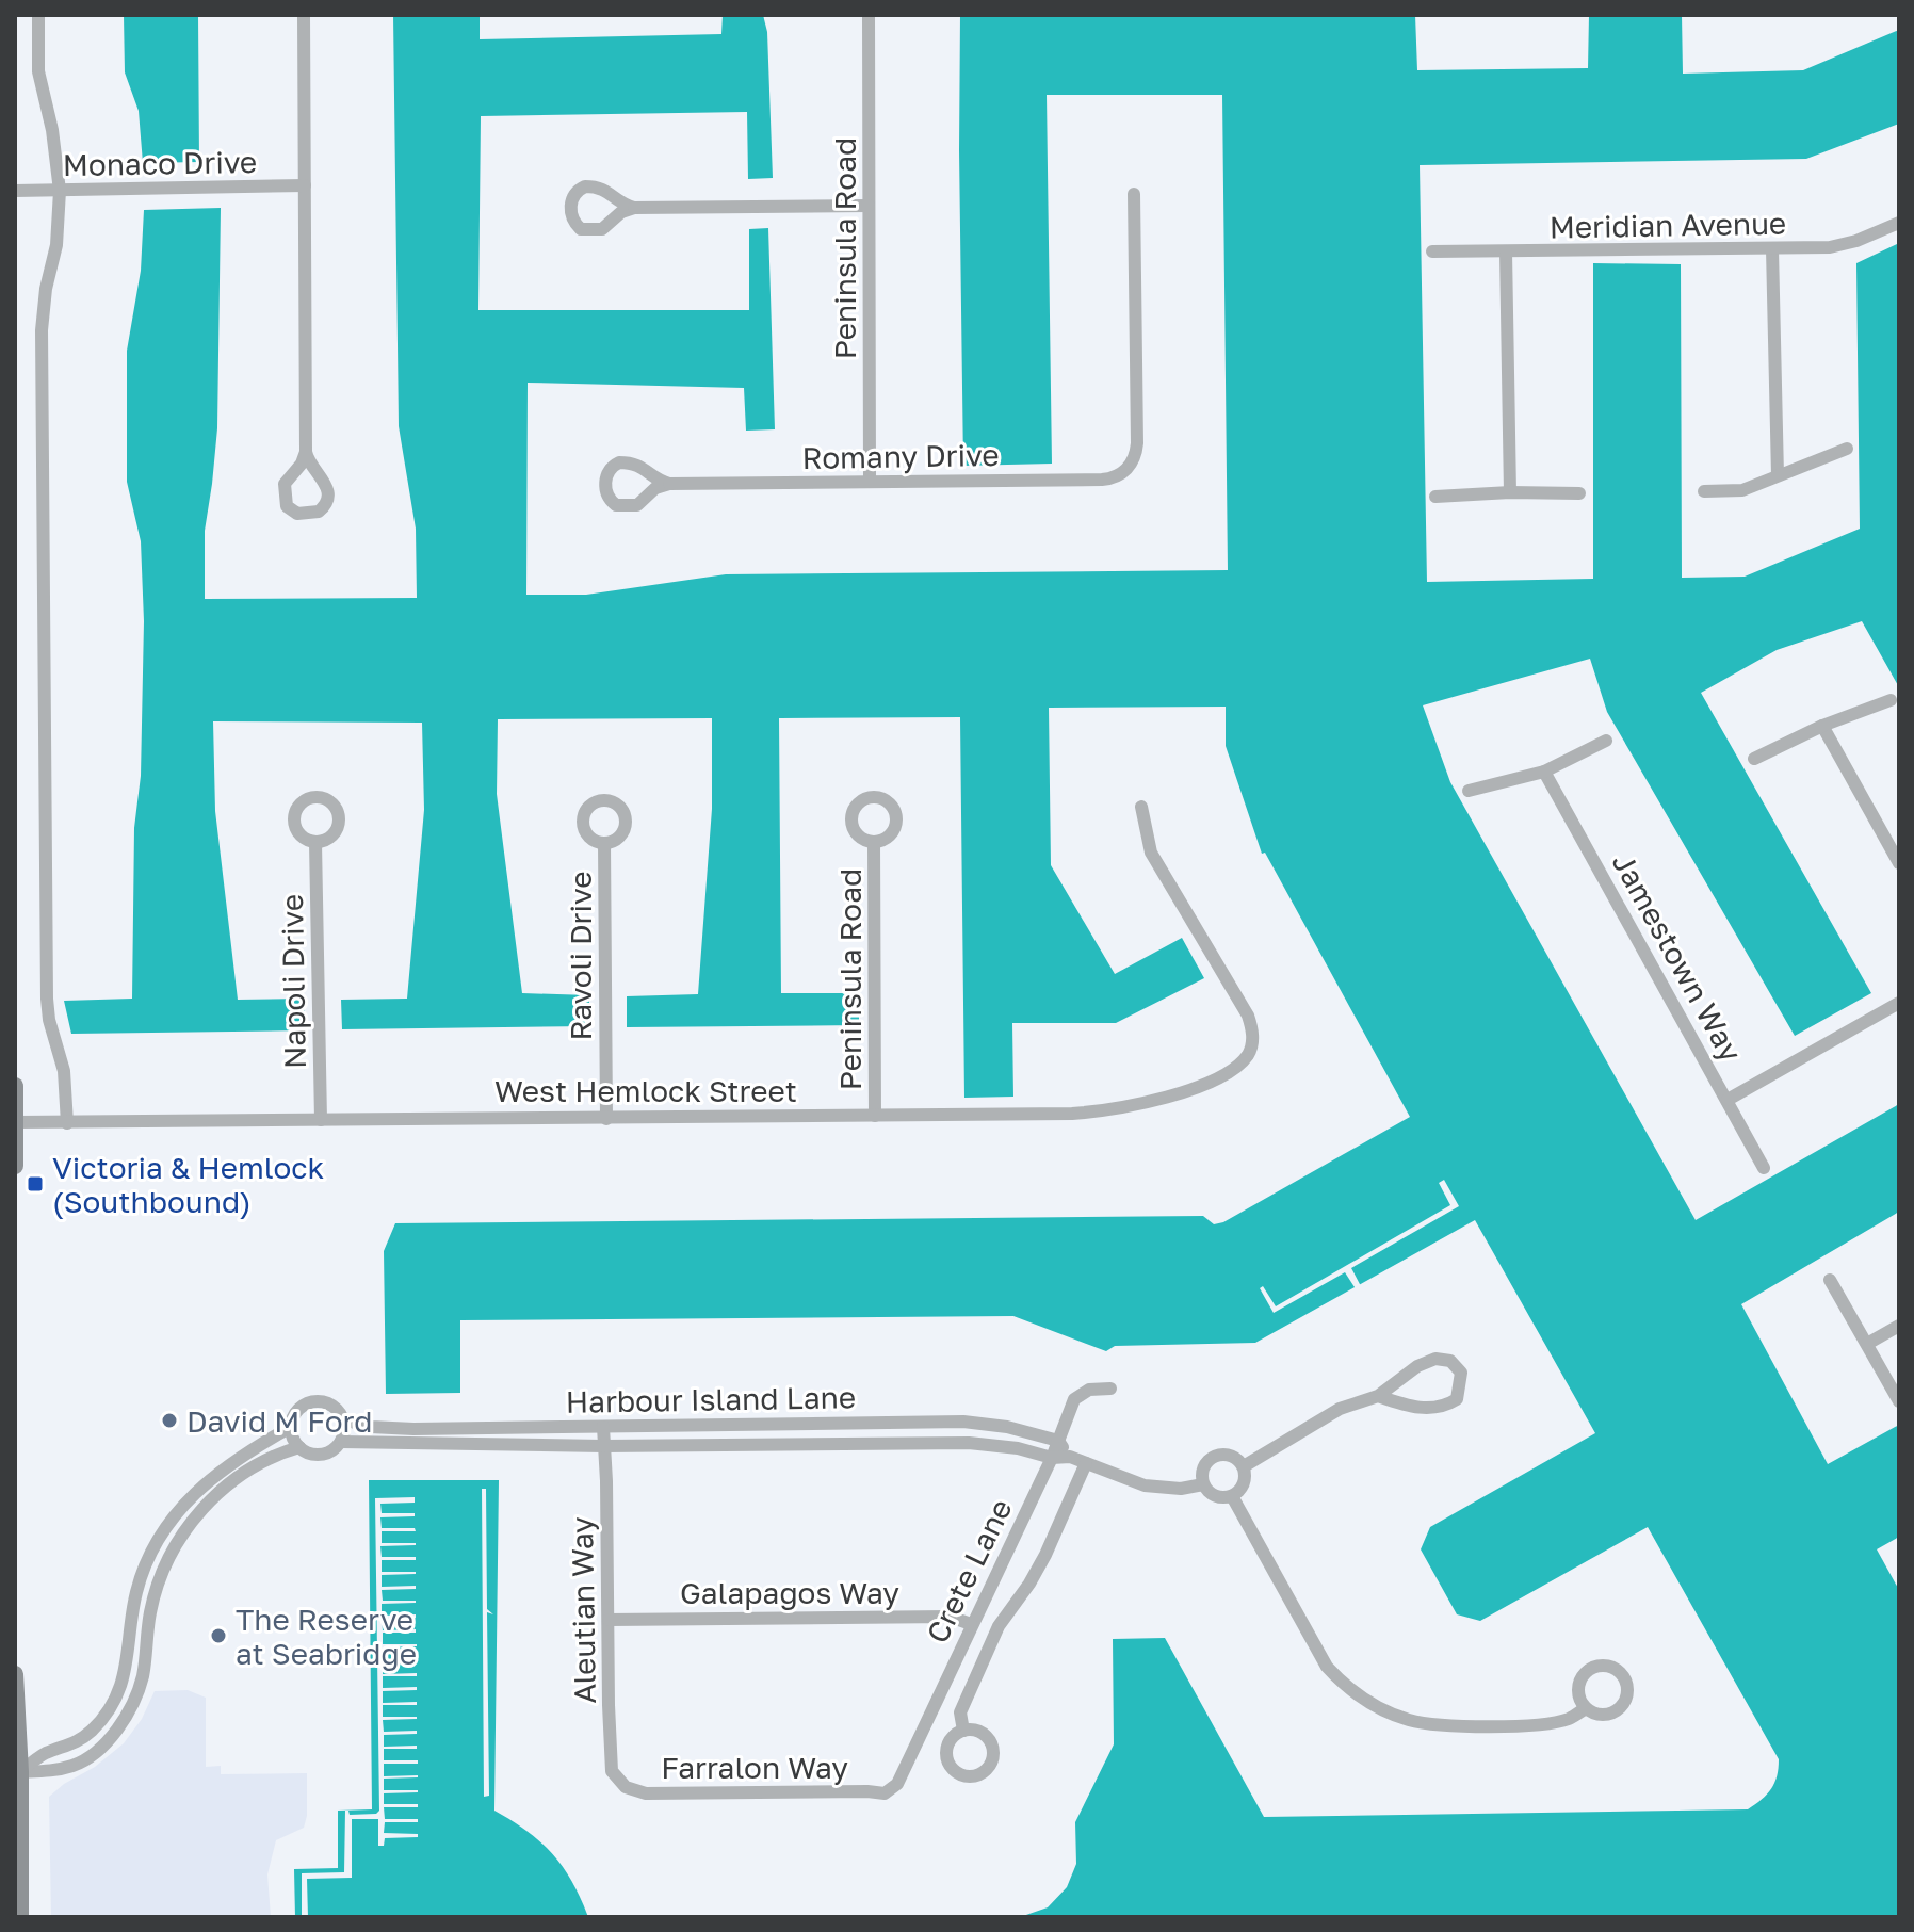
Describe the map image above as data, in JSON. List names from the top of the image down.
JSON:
{
  "streets": {
    "street": [
      "Monaco Drive",
      "Meridian Avenue",
      "Peninsula Road",
      "Romany Drive",
      "Ravoli Drive",
      "Jamestown Way",
      "Napoli Drive",
      "West Hemlock Street",
      "Harbour Island Lane",
      "Crete Lane",
      "Galapagos Way",
      "Aleutian Way",
      "Farralon Way"
    ]
  },
  "crossings": [
    ["Peninsula Road", "Romany Drive"],
    ["Peninsula Road", "West Hemlock Street"],
    ["Ravoli Drive", "West Hemlock Street"],
    ["Napoli Drive", "West Hemlock Street"],
    ["Harbour Island Lane", "Crete Lane"],
    ["Harbour Island Lane", "Aleutian Way"],
    ["Crete Lane", "Galapagos Way"],
    ["Crete Lane", "Farralon Way"],
    ["Galapagos Way", "Aleutian Way"],
    ["Aleutian Way", "Farralon Way"]
  ],
  "places": {
    "transit": ["Victoria & Hemlock (Southbound)"],
    "other": ["David M Ford", "The Reserve at Seabridge"]
  }
}
